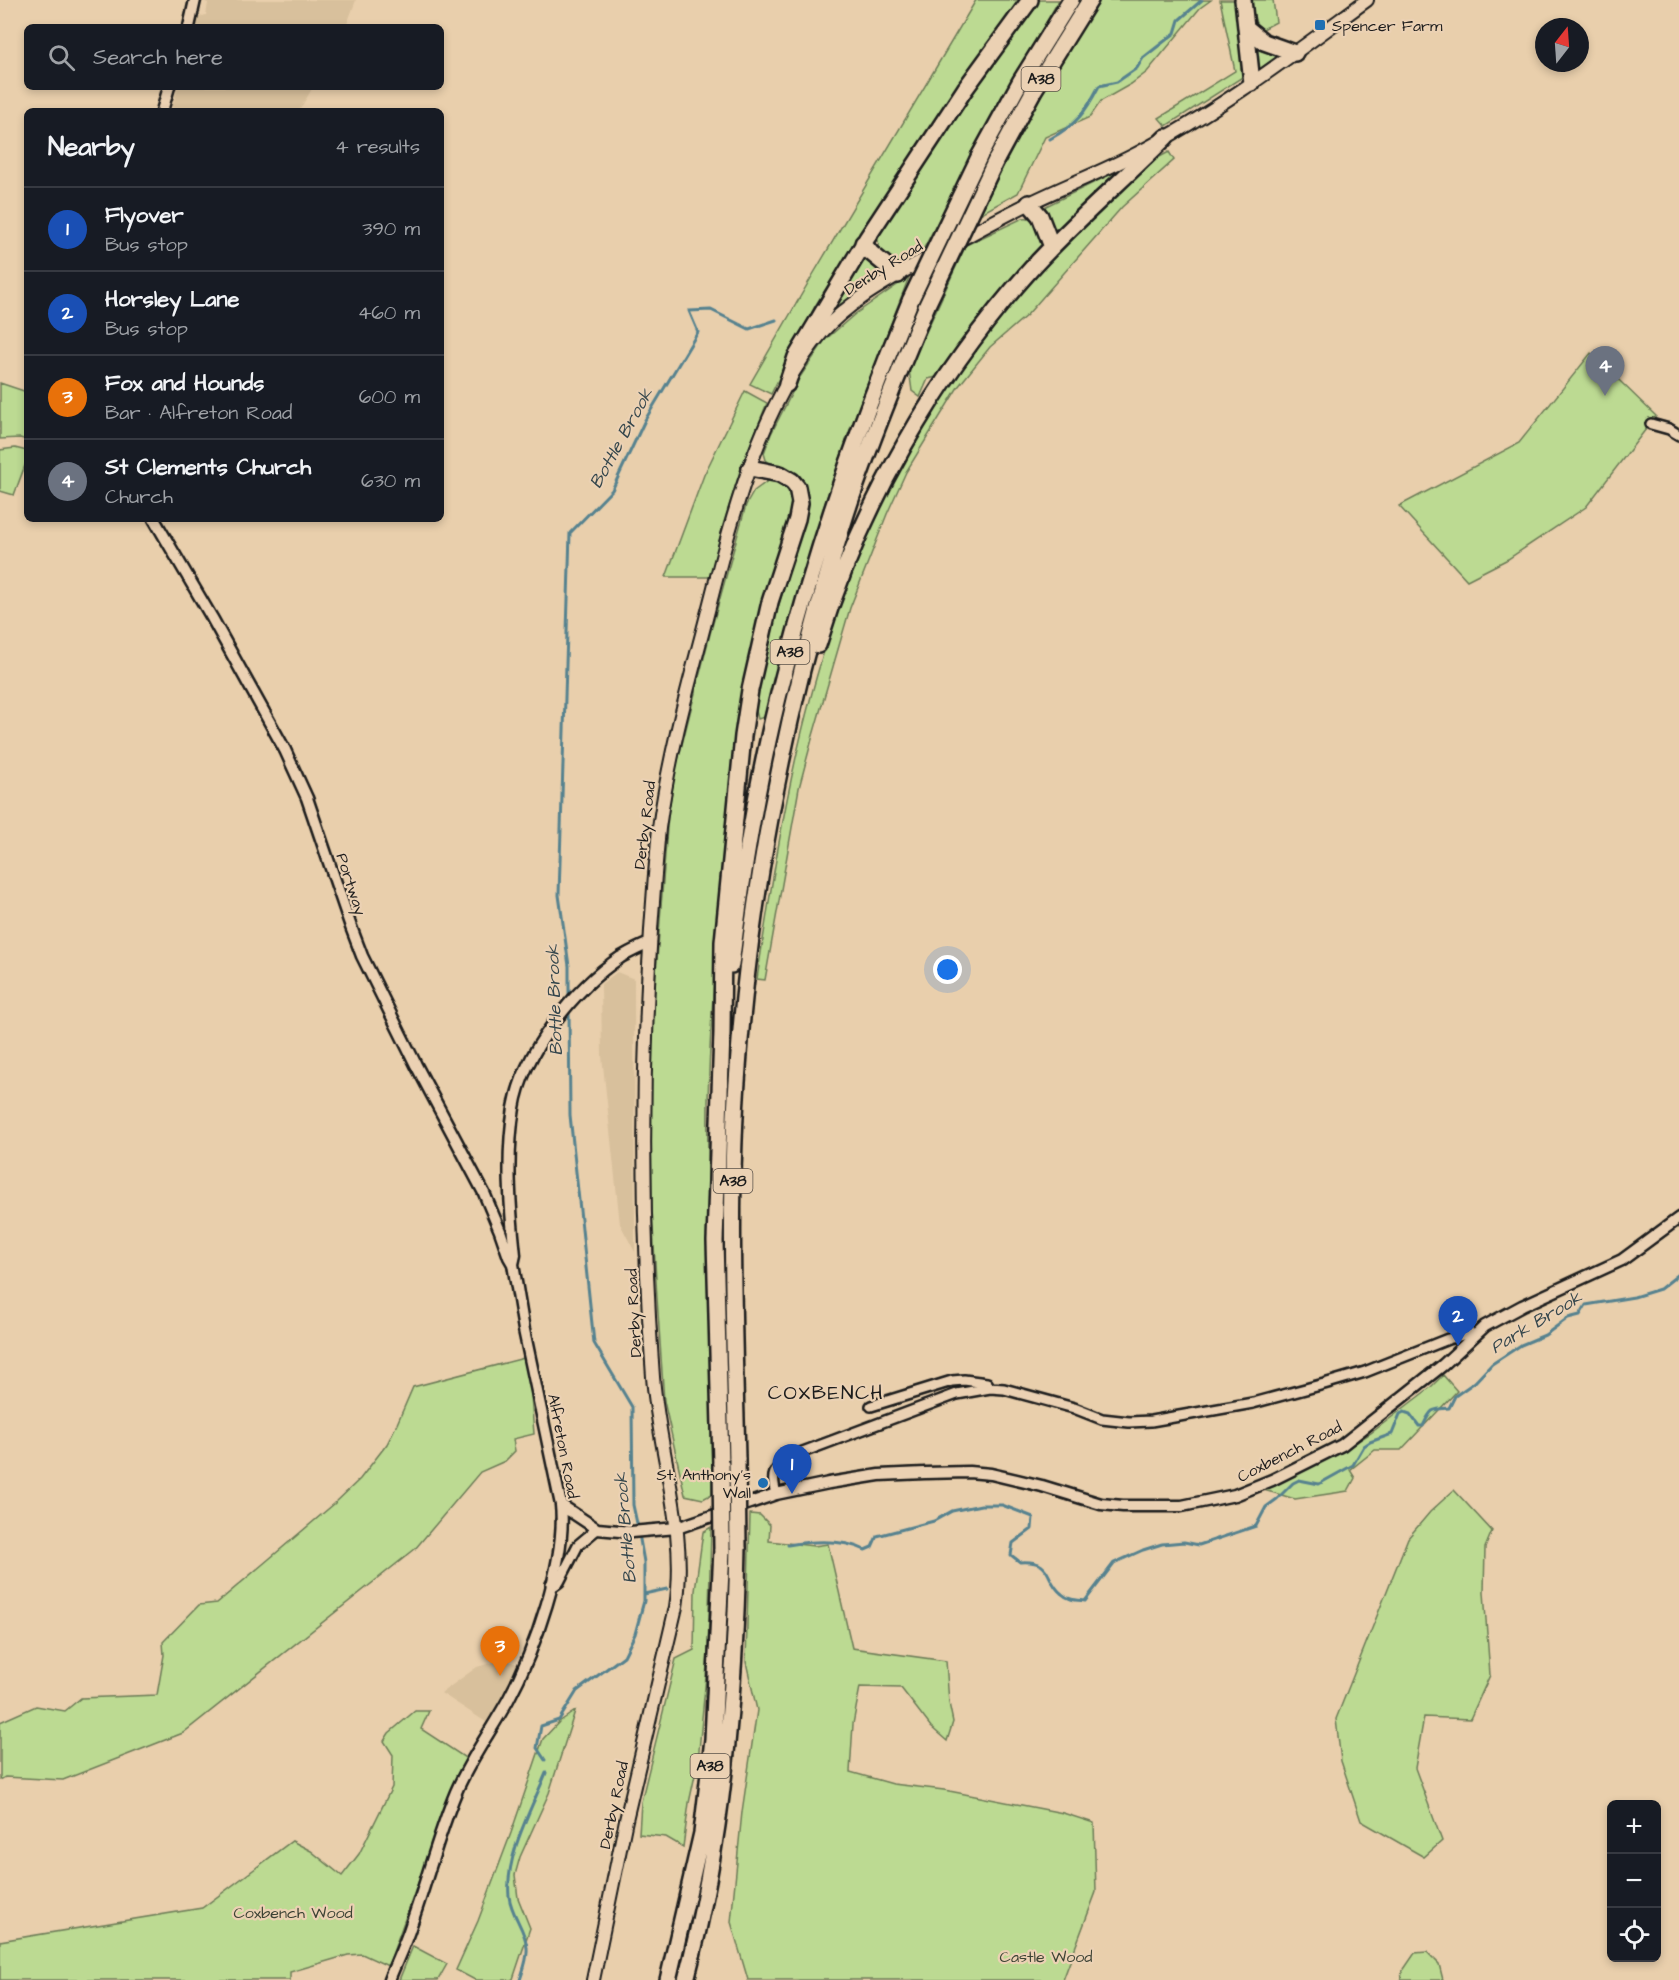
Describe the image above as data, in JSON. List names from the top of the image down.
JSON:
{
  "streets": {
    "highway": ["A38"],
    "main road": ["Derby Road"],
    "street": ["Portway", "Alfreton Road", "Coxbench Road"]
  },
  "crossings": [
    ["Derby Road", "Alfreton Road"],
    ["Derby Road", "Coxbench Road"],
    ["Portway", "Alfreton Road"]
  ],
  "districts": ["COXBENCH"],
  "water": ["Bottle Brook", "Park Brook"],
  "parks": ["Coxbench Wood", "Castle Wood"],
  "places": {
    "transit": ["Spencer Farm"],
    "other": ["St. Anthony's Wall"]
  },
  "north": "top",
  "page": {
    "search": "Search here",
    "heading": ["Nearby", "4 results"],
    "list": [
      {
        "mark": "1",
        "name": "Flyover",
        "note": "Bus stop",
        "value": "390 m"
      },
      {
        "mark": "2",
        "name": "Horsley Lane",
        "note": "Bus stop",
        "value": "460 m"
      },
      {
        "mark": "3",
        "name": "Fox and Hounds",
        "note": "Bar · Alfreton Road",
        "value": "600 m"
      },
      {
        "mark": "4",
        "name": "St Clements Church",
        "note": "Church",
        "value": "630 m"
      }
    ],
    "pins": [
      "4",
      "2",
      "1",
      "3"
    ],
    "map_buttons": ["+", "−"]
  }
}
